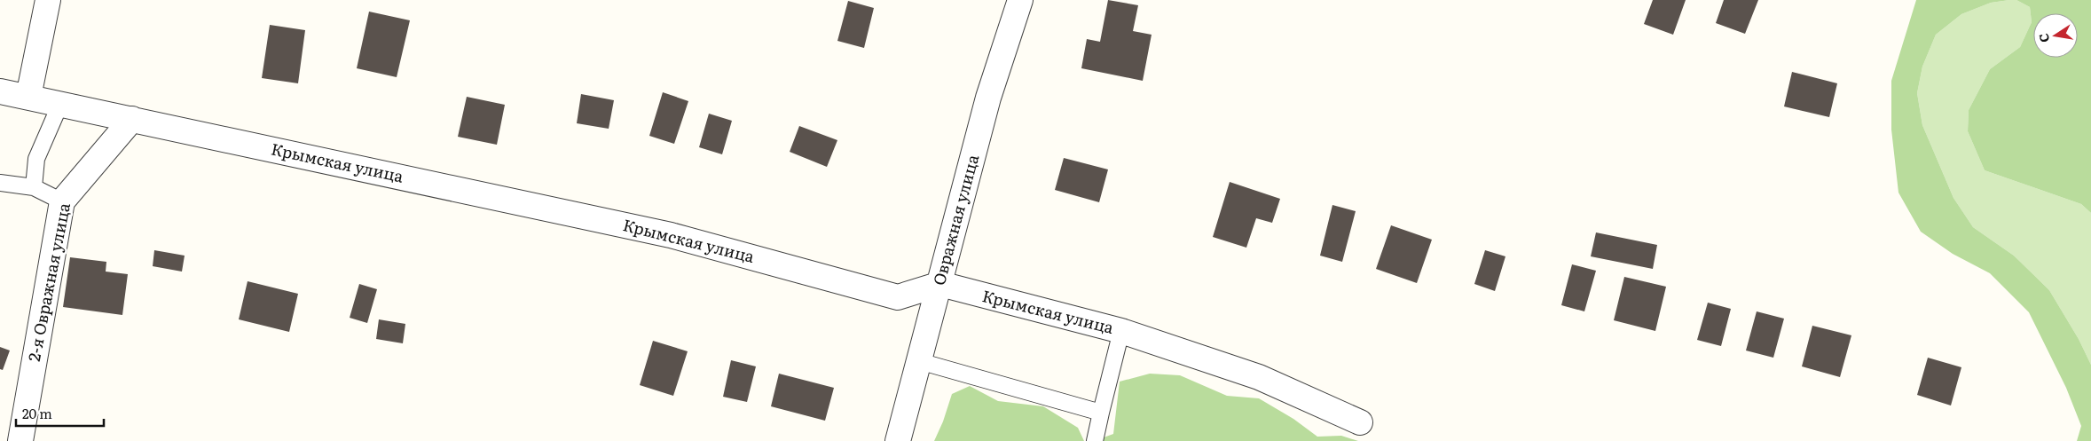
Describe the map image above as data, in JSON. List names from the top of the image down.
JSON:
{
  "streets": {
    "street": ["Крымская улица", "Овражная улица", "2-я Овражная улица"]
  },
  "crossings": [
    ["Крымская улица", "Овражная улица"],
    ["Крымская улица", "2-я Овражная улица"]
  ],
  "scale_bar": "20 m",
  "north": "left"
}
